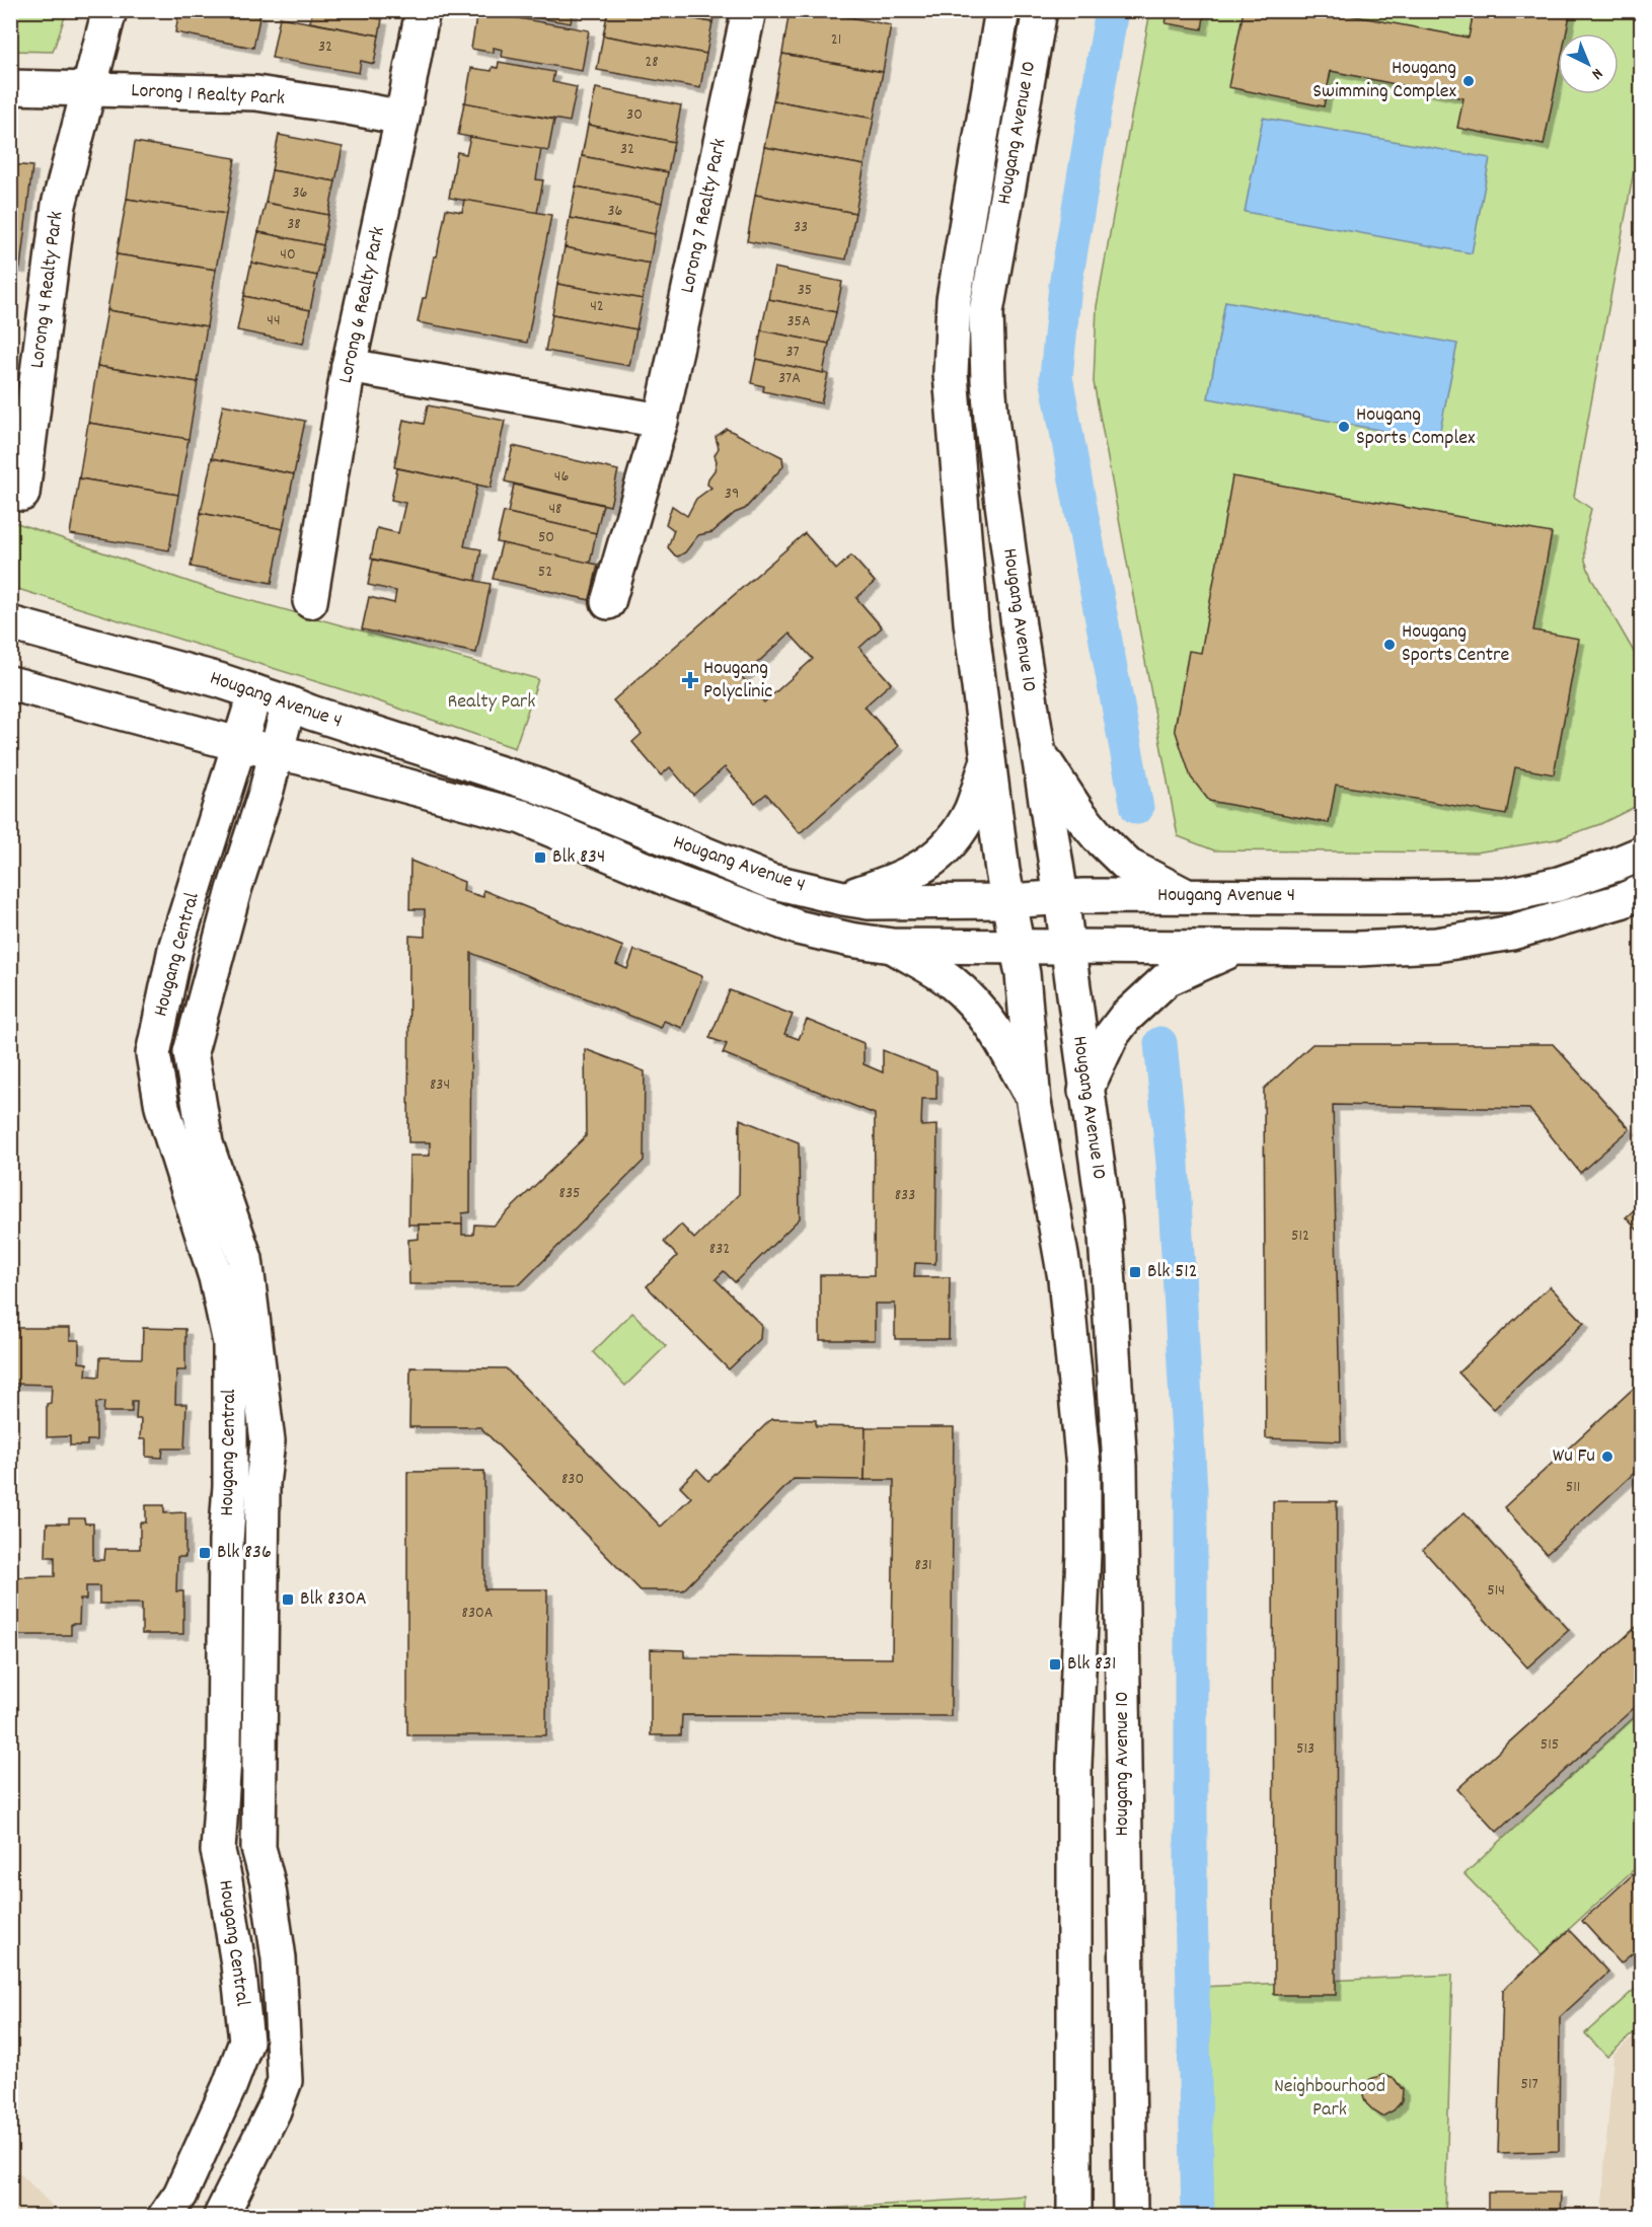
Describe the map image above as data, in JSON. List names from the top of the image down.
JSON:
{
  "streets": {
    "street": [
      "Lorong 1 Realty Park",
      "Hougang Avenue 10",
      "Lorong 7 Realty Park",
      "Lorong 4 Realty Park",
      "Lorong 6 Realty Park",
      "Hougang Avenue 4",
      "Hougang Central"
    ]
  },
  "crossings": [
    ["Lorong 1 Realty Park", "Lorong 4 Realty Park"],
    ["Lorong 1 Realty Park", "Lorong 6 Realty Park"],
    ["Hougang Avenue 10", "Hougang Avenue 4"],
    ["Hougang Avenue 4", "Hougang Central"]
  ],
  "parks": ["Realty Park", "Neighbourhood Park"],
  "places": {
    "other": [
      "Hougang Swimming Complex",
      "Hougang Sports Complex",
      "Hougang Sports Centre",
      "Wu Fu"
    ],
    "health": ["Hougang Polyclinic"],
    "transit": [
      "Blk 834",
      "Blk 512",
      "Blk 836",
      "Blk 830A",
      "Blk 831"
    ]
  },
  "house_numbers": [
    "21",
    "32",
    "28",
    "30",
    "32",
    "36",
    "36",
    "38",
    "33",
    "40",
    "35",
    "42",
    "44",
    "35A",
    "37",
    "37A",
    "46",
    "39",
    "48",
    "50",
    "52",
    "834",
    "835",
    "833",
    "512",
    "832",
    "830",
    "511",
    "831",
    "514",
    "830A",
    "515",
    "513",
    "517"
  ],
  "north": "bottom right"
}
